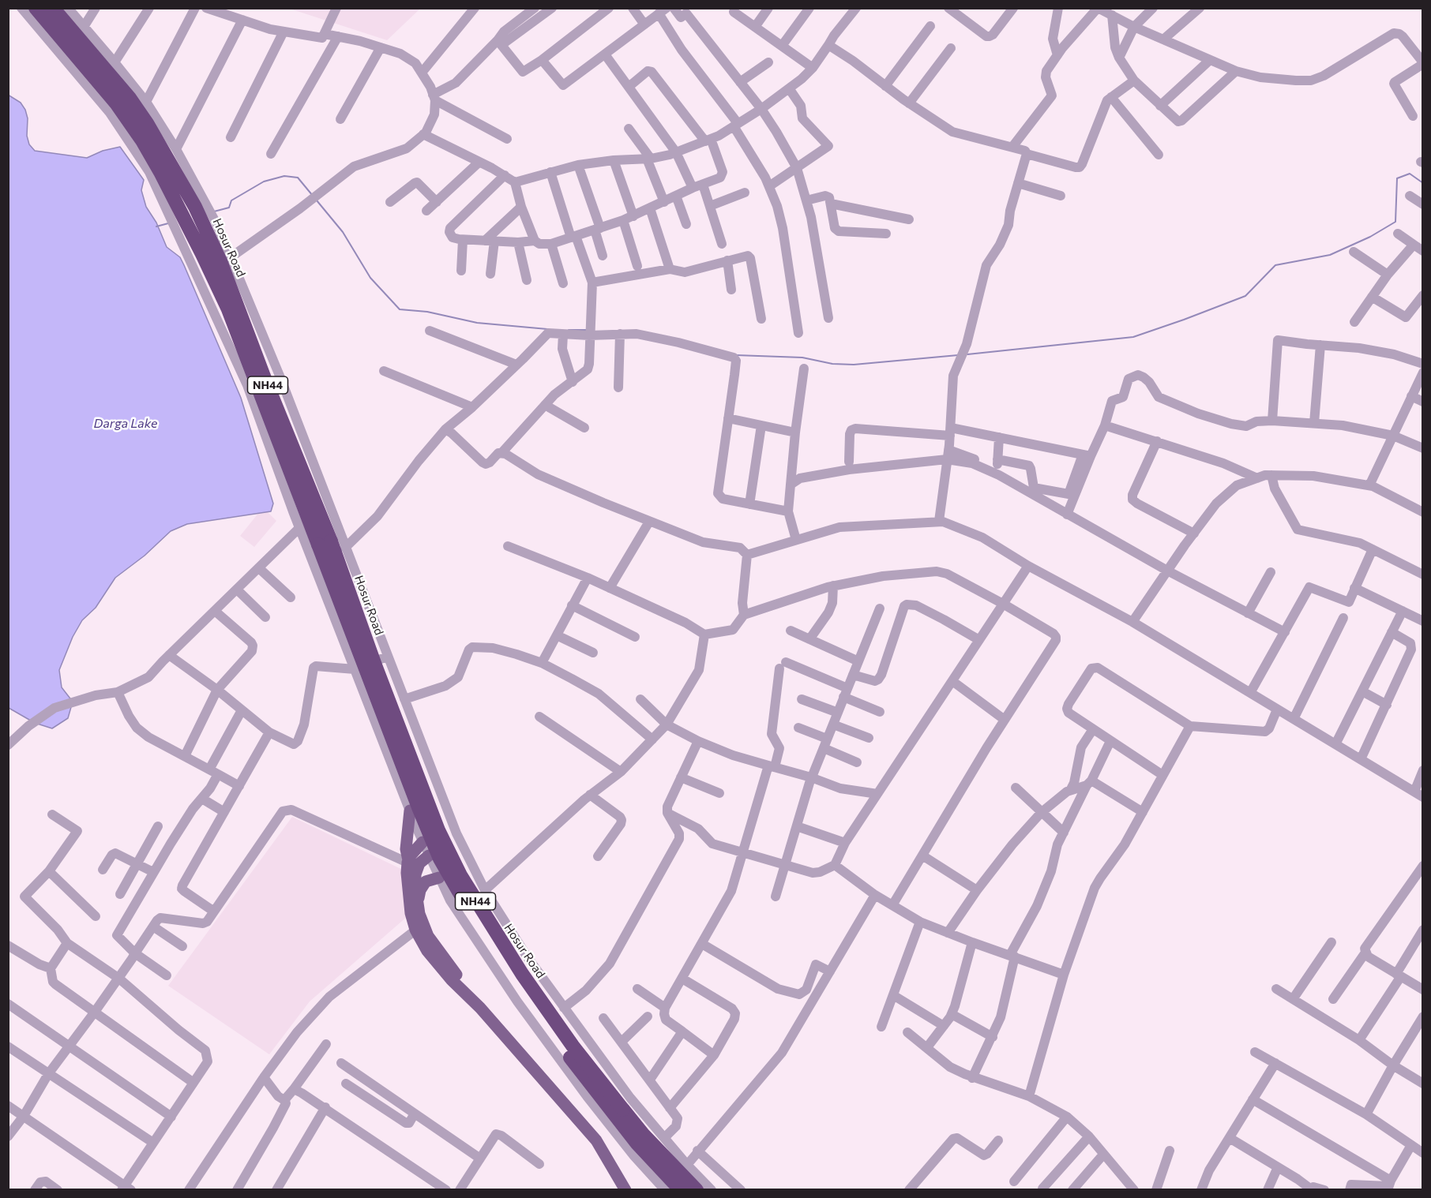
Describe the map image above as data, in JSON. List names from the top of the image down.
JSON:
{
  "streets": {
    "highway": ["Hosur Road", "NH44"]
  },
  "water": ["Darga Lake"]
}
